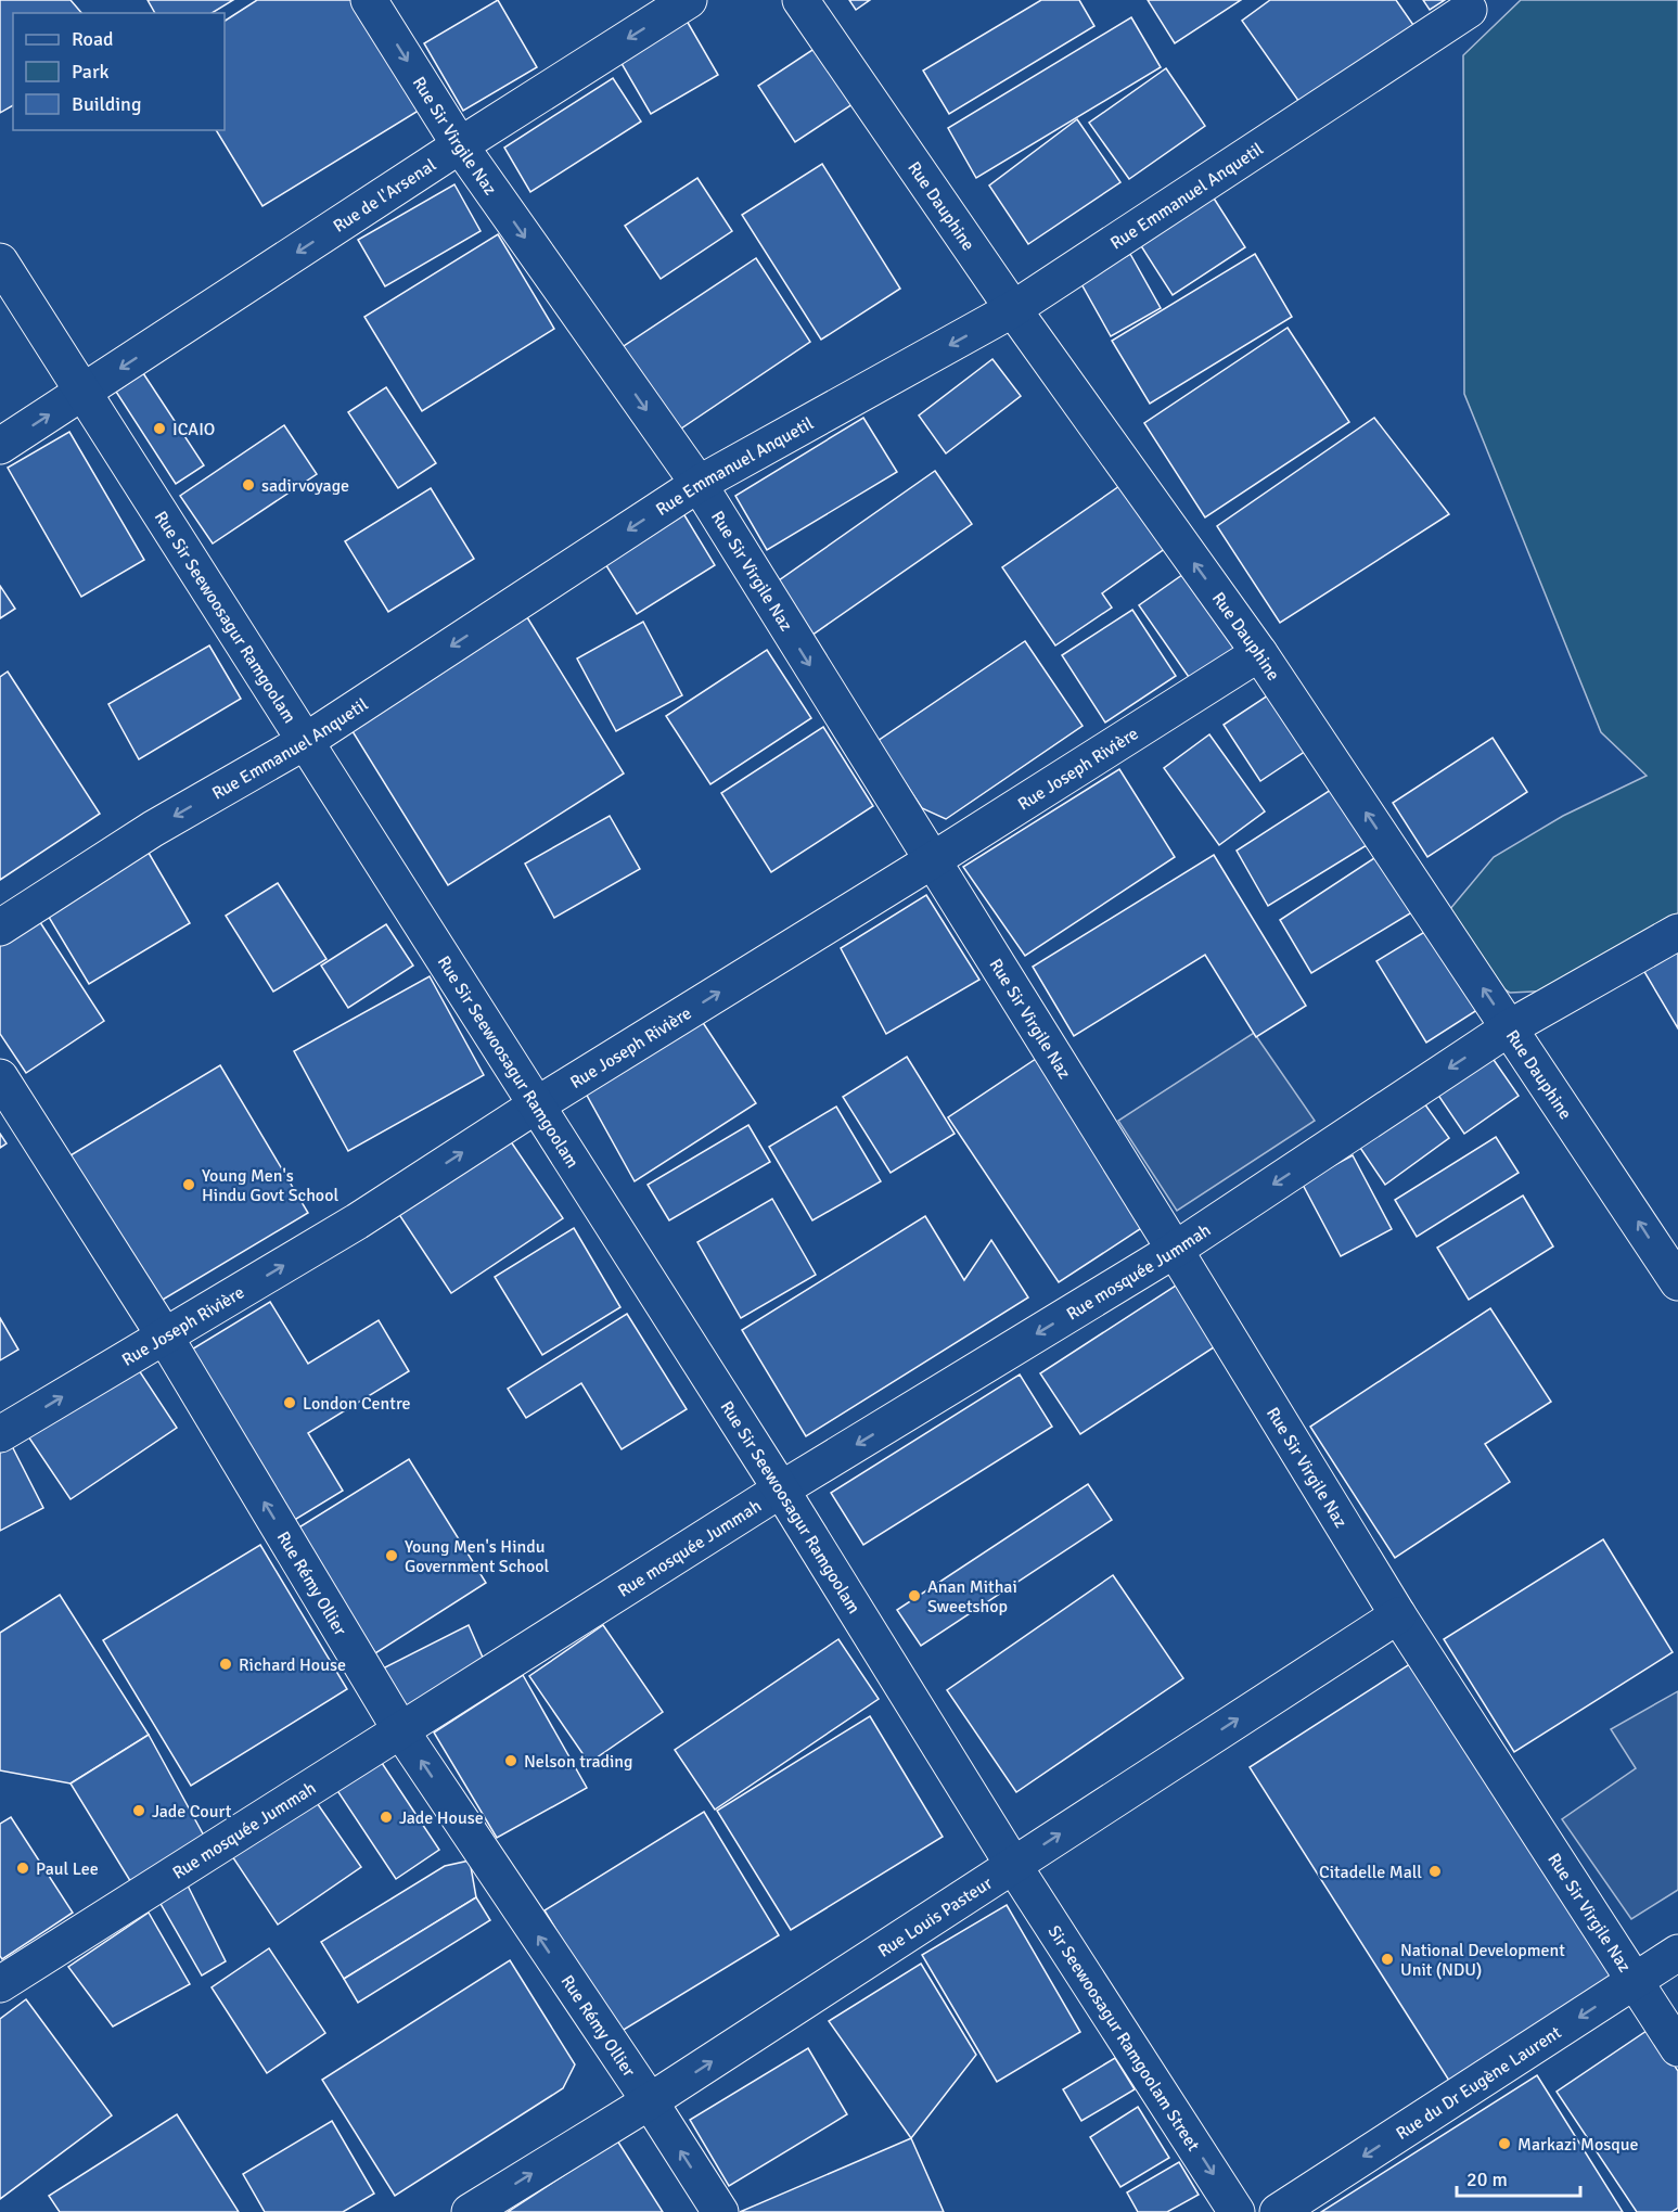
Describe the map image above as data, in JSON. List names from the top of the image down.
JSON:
{
  "streets": {
    "street": [
      "Rue Sir Virgile Naz",
      "Rue de l'Arsenal",
      "Rue Emmanuel Anquetil",
      "Rue Dauphine",
      "Rue Sir Seewoosagur Ramgoolam",
      "Rue Joseph Rivière",
      "Rue mosquée Jummah",
      "Rue Rémy Ollier",
      "Rue Louis Pasteur",
      "Sir Seewoosagur Ramgoolam Street",
      "Rue du Dr Eugène Laurent"
    ]
  },
  "crossings": [
    ["Rue Sir Virgile Naz", "Rue de l'Arsenal"],
    ["Rue Sir Virgile Naz", "Rue Emmanuel Anquetil"],
    ["Rue Sir Virgile Naz", "Rue Joseph Rivière"],
    ["Rue Sir Virgile Naz", "Rue mosquée Jummah"],
    ["Rue Sir Virgile Naz", "Rue Louis Pasteur"],
    ["Rue Sir Virgile Naz", "Rue du Dr Eugène Laurent"],
    ["Rue de l'Arsenal", "Rue Sir Seewoosagur Ramgoolam"],
    ["Rue Emmanuel Anquetil", "Rue Dauphine"],
    ["Rue Emmanuel Anquetil", "Rue Sir Seewoosagur Ramgoolam"],
    ["Rue Dauphine", "Rue Joseph Rivière"],
    ["Rue Dauphine", "Rue mosquée Jummah"],
    ["Rue Sir Seewoosagur Ramgoolam", "Rue Joseph Rivière"],
    ["Rue Sir Seewoosagur Ramgoolam", "Rue mosquée Jummah"],
    ["Rue Sir Seewoosagur Ramgoolam", "Rue Louis Pasteur"],
    ["Rue Sir Seewoosagur Ramgoolam", "Sir Seewoosagur Ramgoolam Street"],
    ["Rue Joseph Rivière", "Rue Rémy Ollier"],
    ["Rue mosquée Jummah", "Rue Rémy Ollier"],
    ["Rue Rémy Ollier", "Rue Louis Pasteur"],
    ["Rue Louis Pasteur", "Sir Seewoosagur Ramgoolam Street"]
  ],
  "one_way": [
    "Rue Sir Virgile Naz",
    "Rue Emmanuel Anquetil",
    "Rue Dauphine",
    "Rue Joseph Rivière",
    "Rue mosquée Jummah",
    "Rue Rémy Ollier",
    "Rue Louis Pasteur",
    "Sir Seewoosagur Ramgoolam Street",
    "Rue du Dr Eugène Laurent"
  ],
  "places": [
    "ICAIO",
    "sadirvoyage",
    "Young Men's Hindu Govt School",
    "London Centre",
    "Young Men's Hindu Government School",
    "Anan Mithai Sweetshop",
    "Richard House",
    "Nelson trading",
    "Jade Court",
    "Jade House",
    "Paul Lee",
    "Citadelle Mall",
    "National Development Unit (NDU)",
    "Markazi Mosque"
  ],
  "legend": ["Road", "Park", "Building"],
  "scale_bar": "20 m"
}
